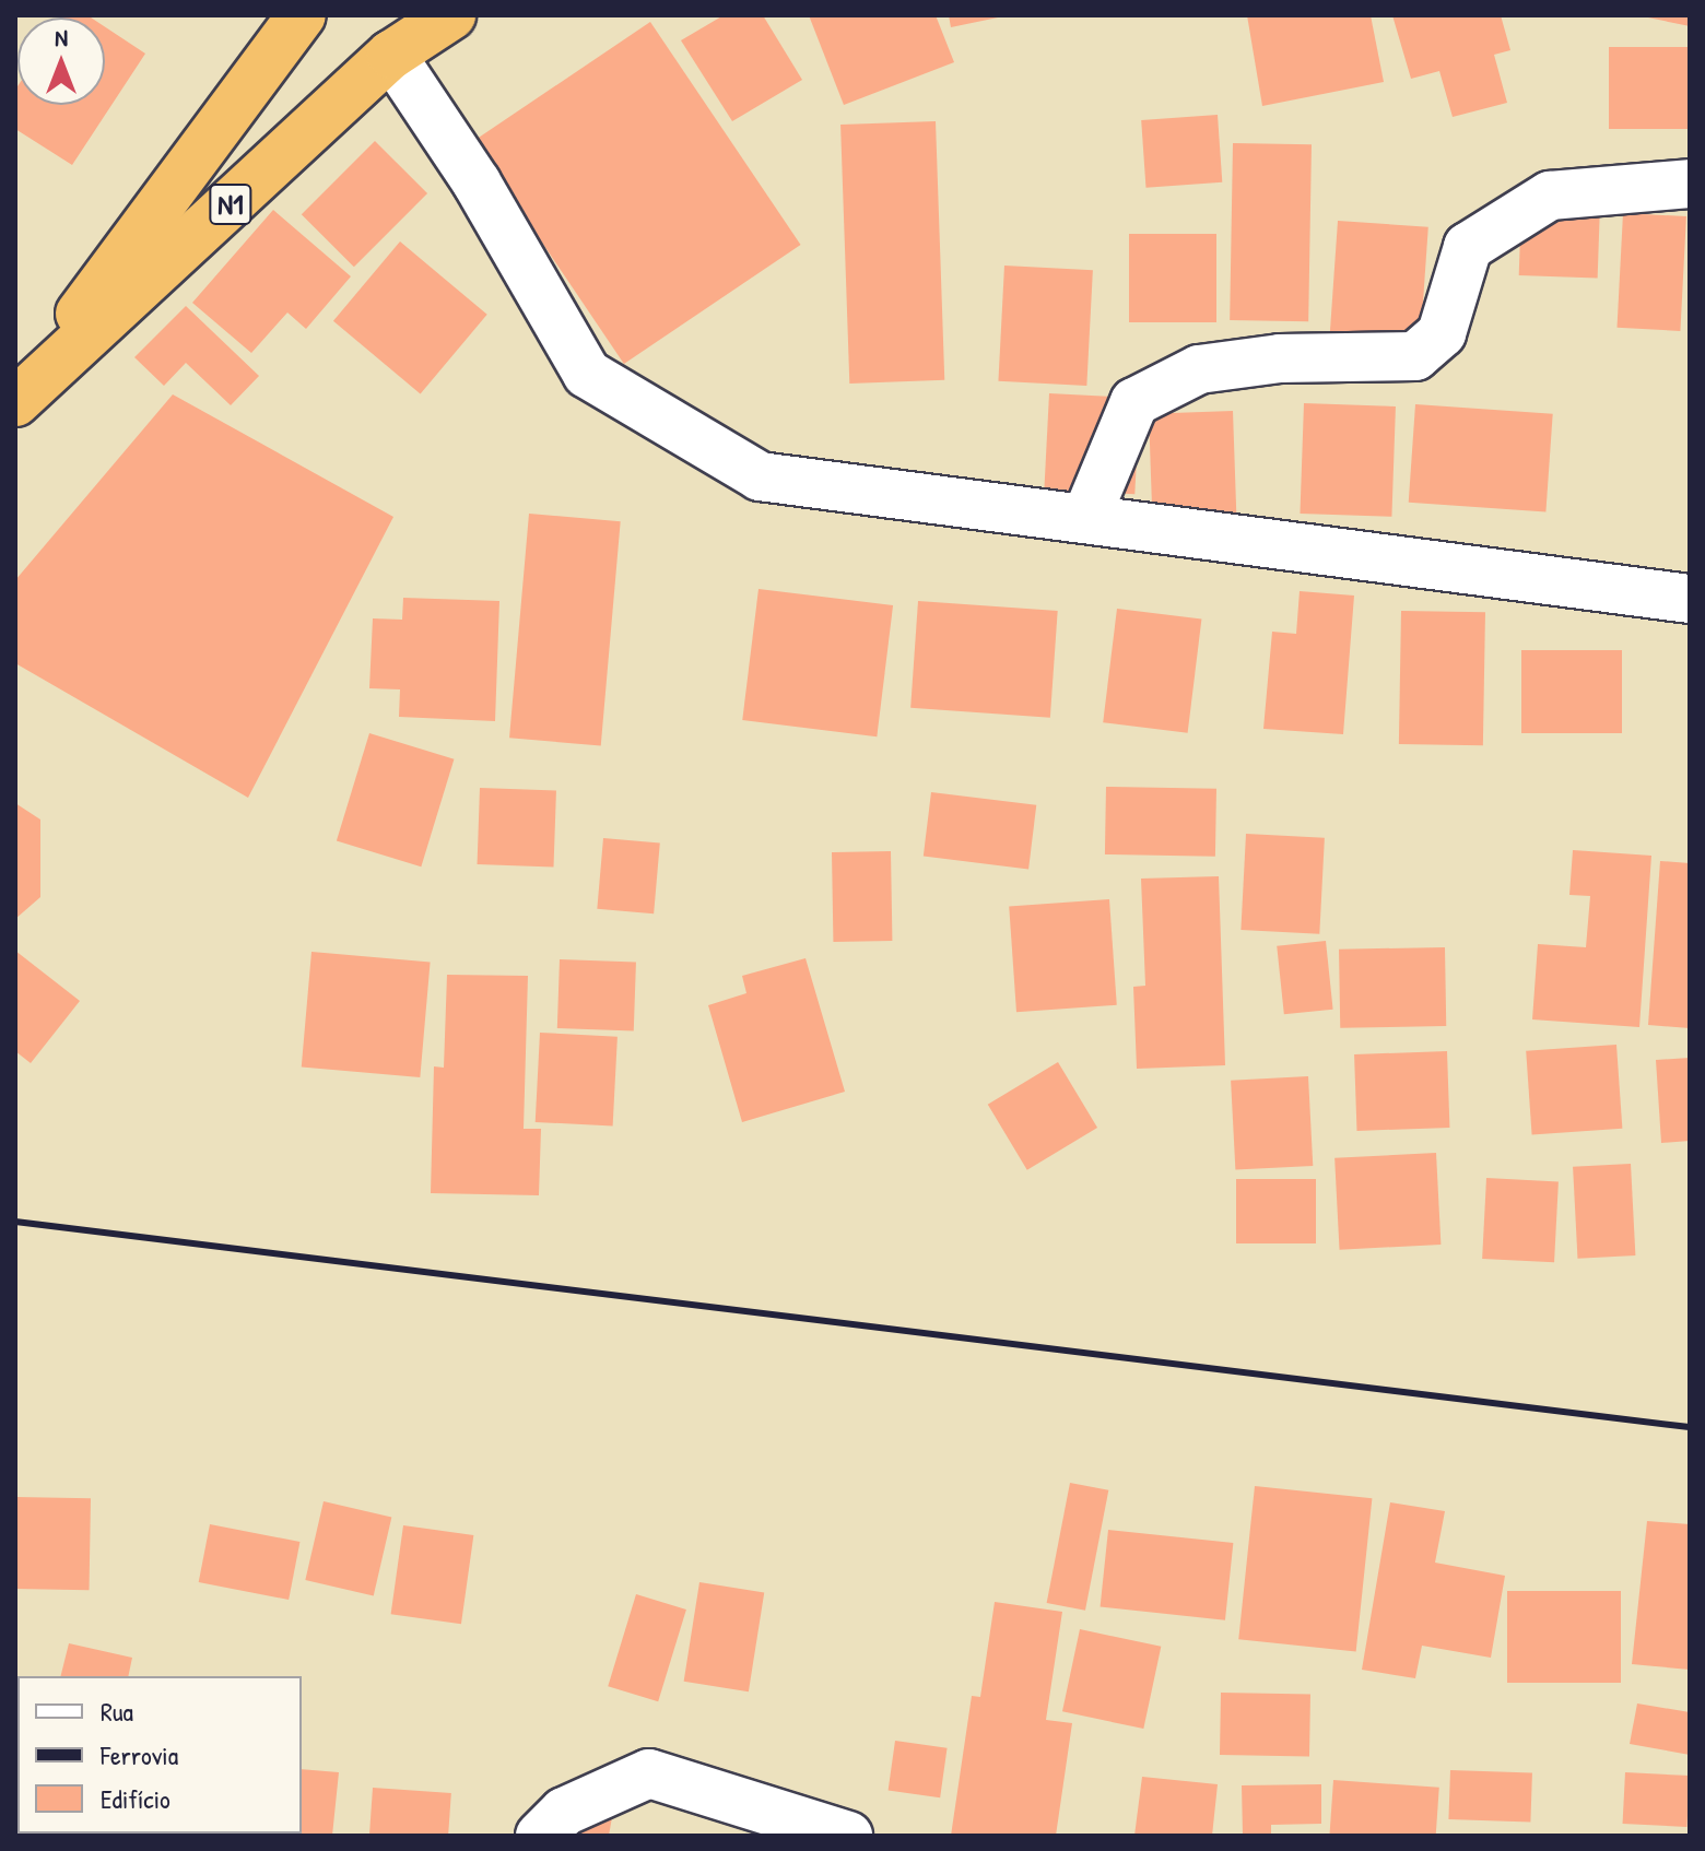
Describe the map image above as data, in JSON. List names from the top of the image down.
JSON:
{
  "streets": {
    "highway": ["N1"]
  },
  "legend": ["Rua", "Ferrovia", "Edifício"],
  "north": "top"
}
